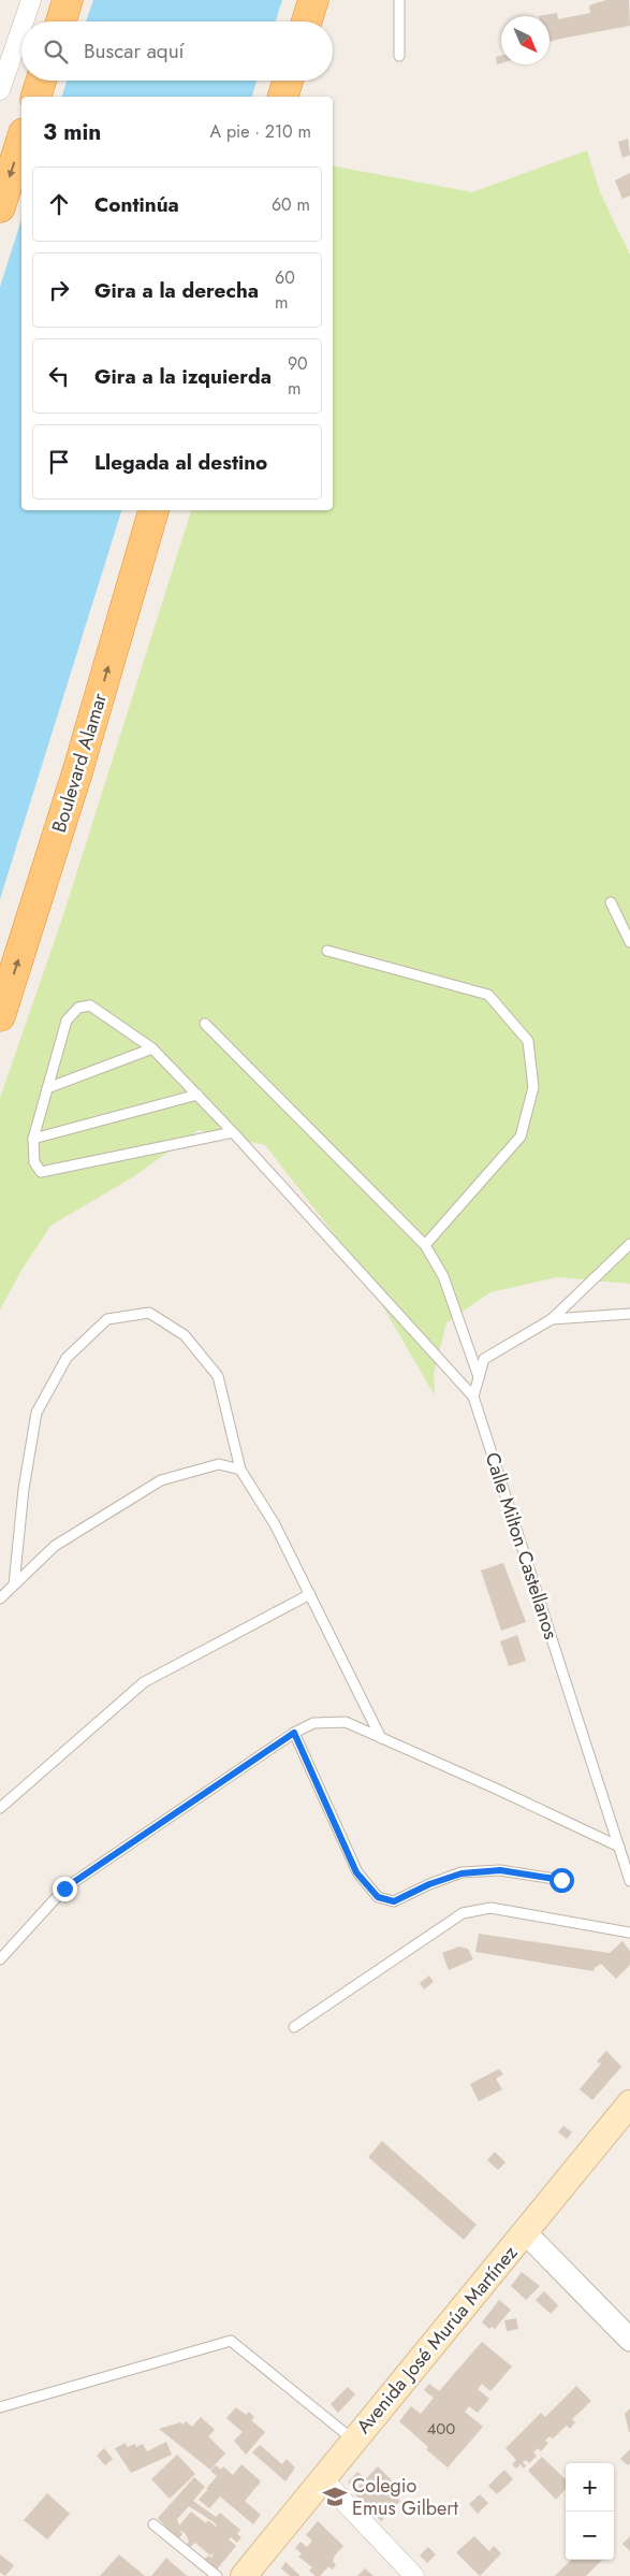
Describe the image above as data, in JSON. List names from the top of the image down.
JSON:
{
  "streets": {
    "highway": ["Boulevard Alamar"],
    "main road": ["Avenida José Murúa Martínez"],
    "lane": ["Calle Milton Castellanos"]
  },
  "one_way": ["Boulevard Alamar"],
  "places": {
    "school or university": ["Colegio Emus Gilbert"]
  },
  "house_numbers": ["400"],
  "north": "bottom right",
  "page": {
    "search": "Buscar aquí",
    "heading": ["3 min", "A pie · 210 m"],
    "list": [
      ["Continúa", "60 m"],
      ["Gira a la derecha", "60 m"],
      ["Gira a la izquierda", "90 m"],
      "Llegada al destino"
    ],
    "map_buttons": ["+", "−"]
  }
}
